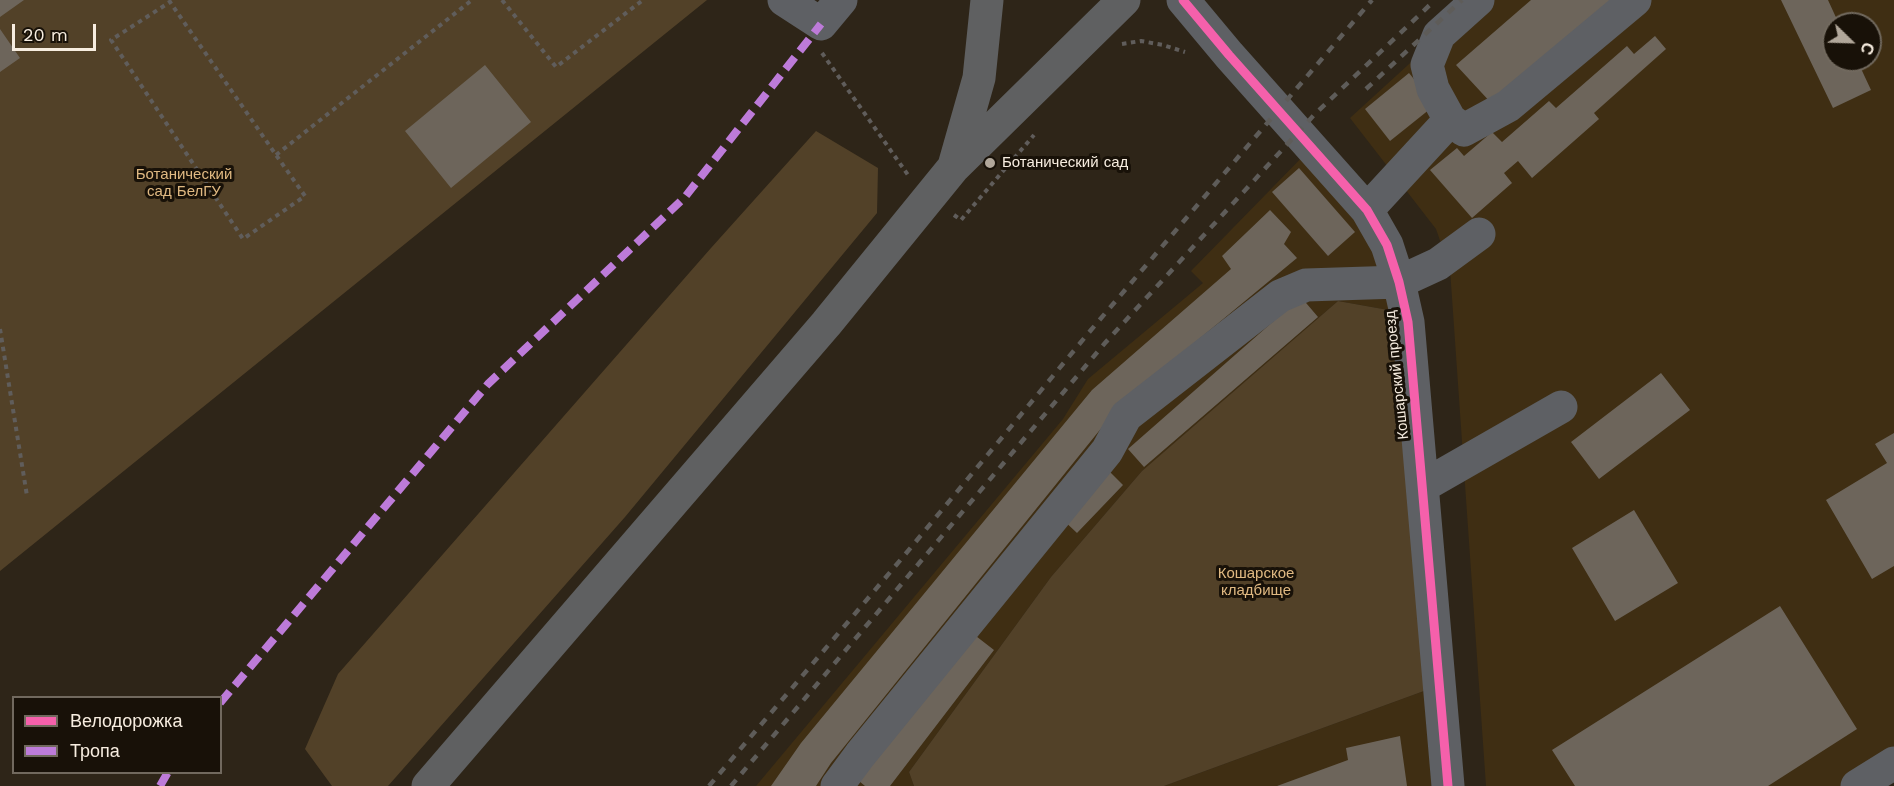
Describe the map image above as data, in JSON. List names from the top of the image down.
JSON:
{
  "streets": {
    "street": ["Кошарский проезд"]
  },
  "parks": ["Ботанический сад БелГУ", "Кошарское кладбище"],
  "places": ["Ботанический сад"],
  "legend": ["Велодорожка", "Тропа"],
  "scale_bar": "20 m",
  "north": "bottom right"
}
